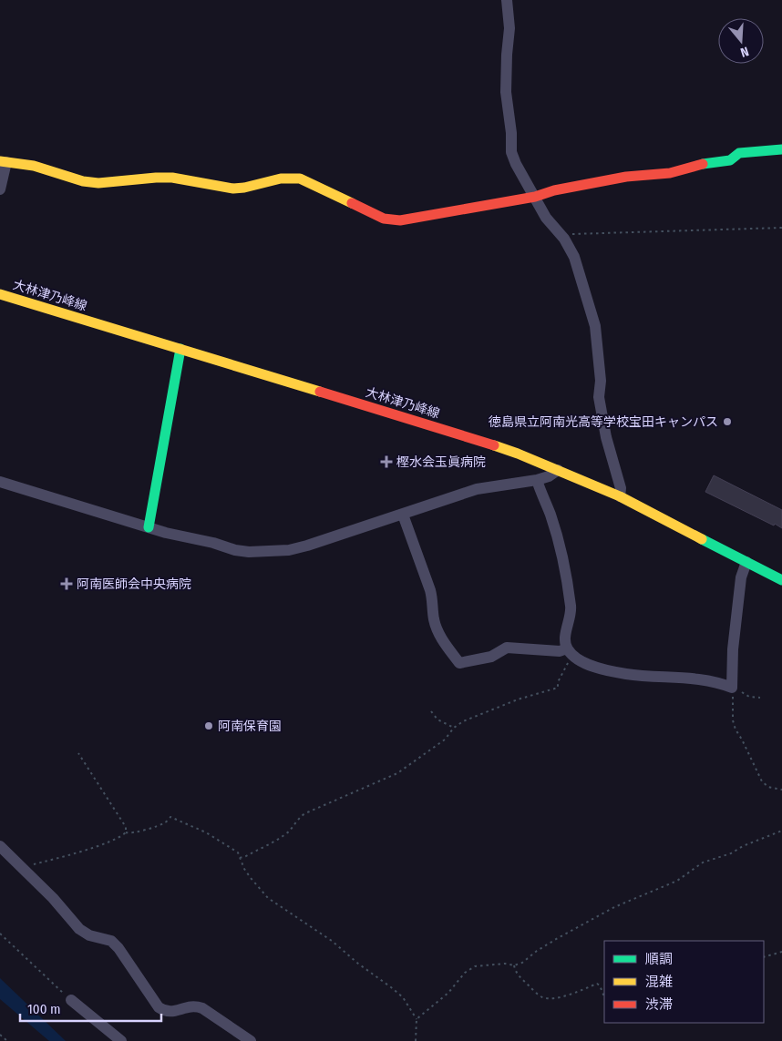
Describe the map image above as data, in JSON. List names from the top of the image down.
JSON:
{
  "streets": {
    "street": ["大林津乃峰線"]
  },
  "places": {
    "other": ["徳島県立阿南光高等学校宝田キャンパス", "阿南保育園"],
    "health": ["樫水会玉眞病院", "阿南医師会中央病院"]
  },
  "legend": ["順調", "混雑", "渋滞"],
  "scale_bar": "100 m",
  "north": "bottom"
}
